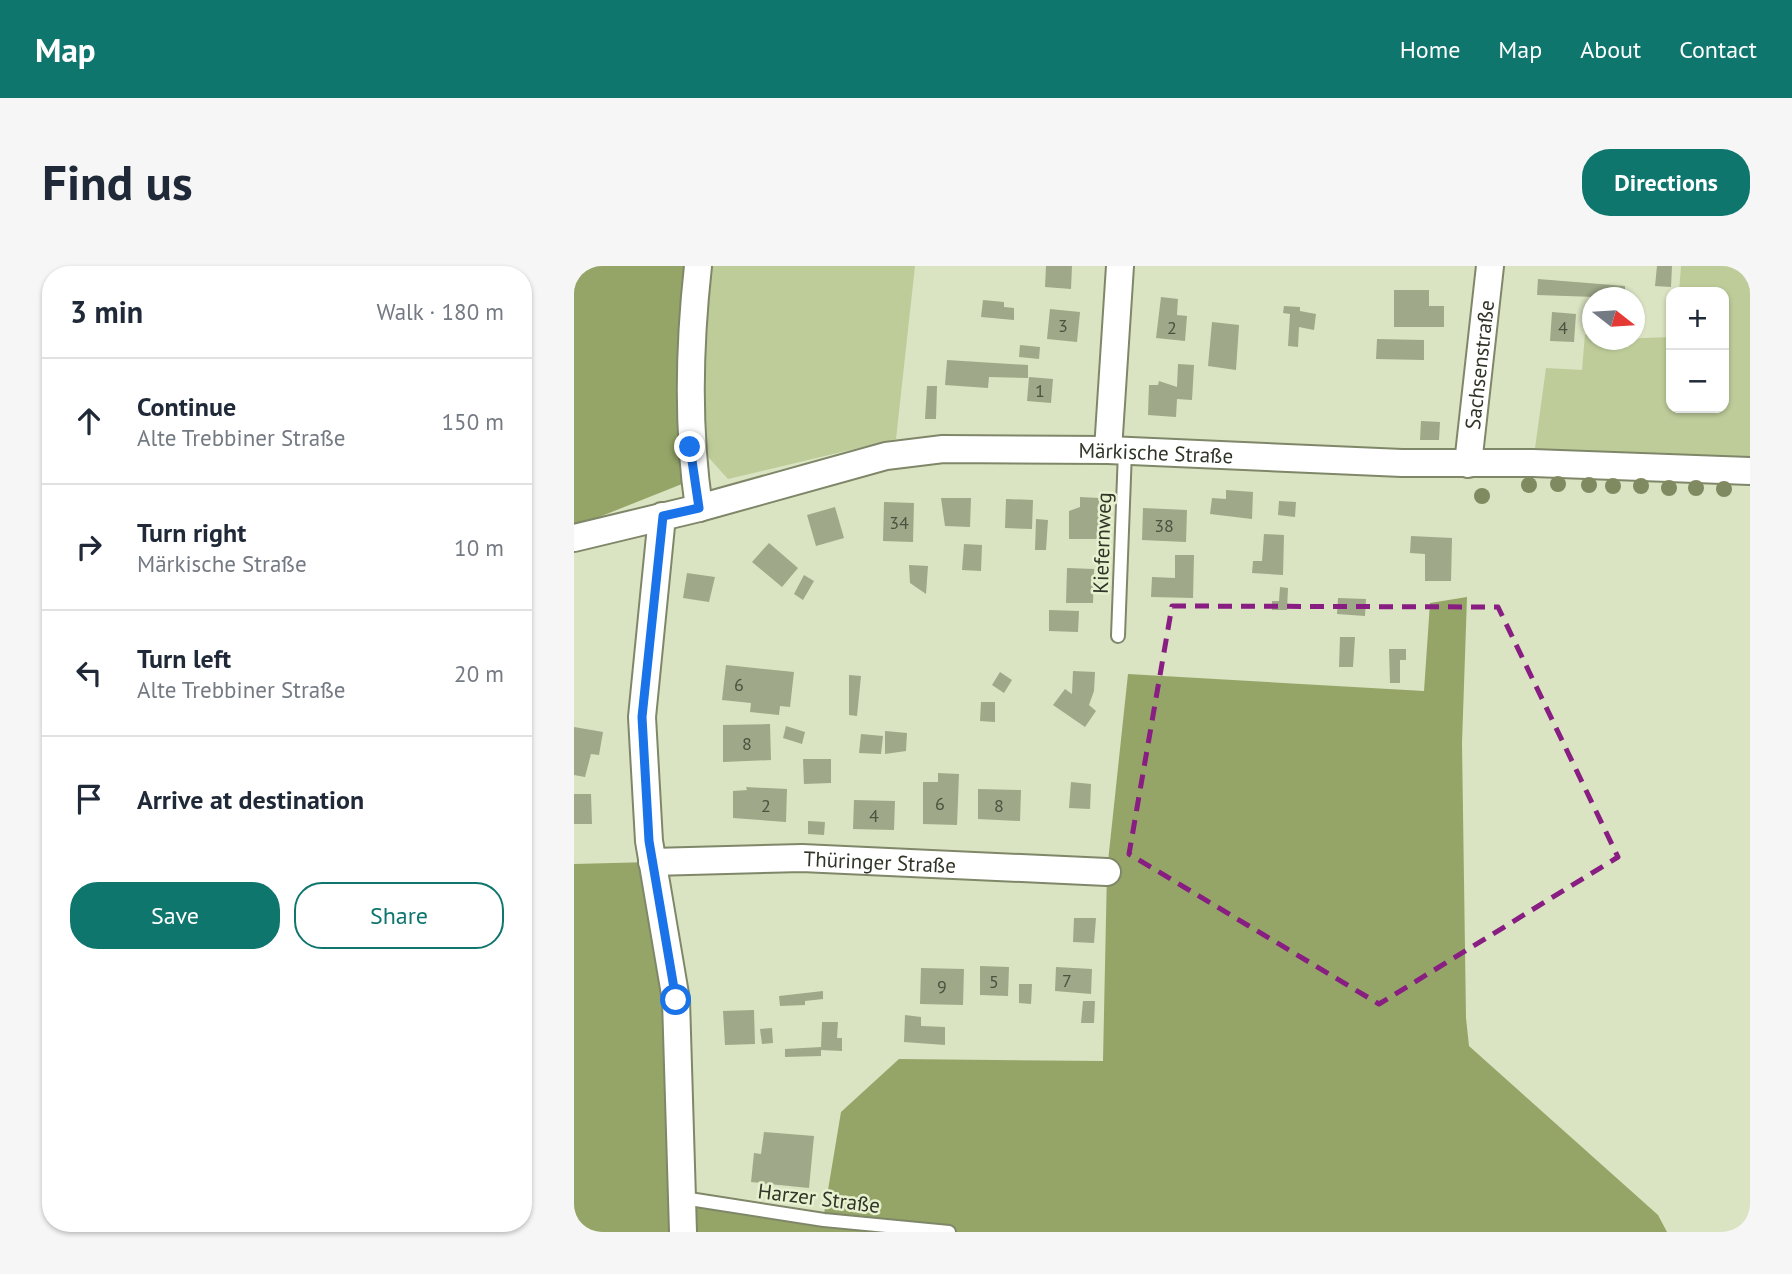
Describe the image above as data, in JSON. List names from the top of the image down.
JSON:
{
  "streets": {
    "street": ["Sachsenstraße", "Märkische Straße", "Thüringer Straße"],
    "lane": ["Kiefernweg", "Harzer Straße"]
  },
  "crossings": [
    ["Sachsenstraße", "Märkische Straße"],
    ["Märkische Straße", "Kiefernweg"]
  ],
  "house_numbers": [
    "3",
    "2",
    "4",
    "1",
    "34",
    "38",
    "6",
    "8",
    "6",
    "2",
    "8",
    "4",
    "7",
    "5",
    "9"
  ],
  "north": "right",
  "page": {
    "header": "Map",
    "nav": [
      "Home",
      "Map",
      "About",
      "Contact"
    ],
    "buttons": [
      "Directions",
      ["Save", "Share"]
    ],
    "title": "Find us",
    "heading": ["3 min", "Walk · 180 m"],
    "map_buttons": ["+", "−"],
    "list": [
      ["Continue", "Alte Trebbiner Straße", "150 m"],
      ["Turn right", "Märkische Straße", "10 m"],
      ["Turn left", "Alte Trebbiner Straße", "20 m"],
      "Arrive at destination"
    ]
  }
}
